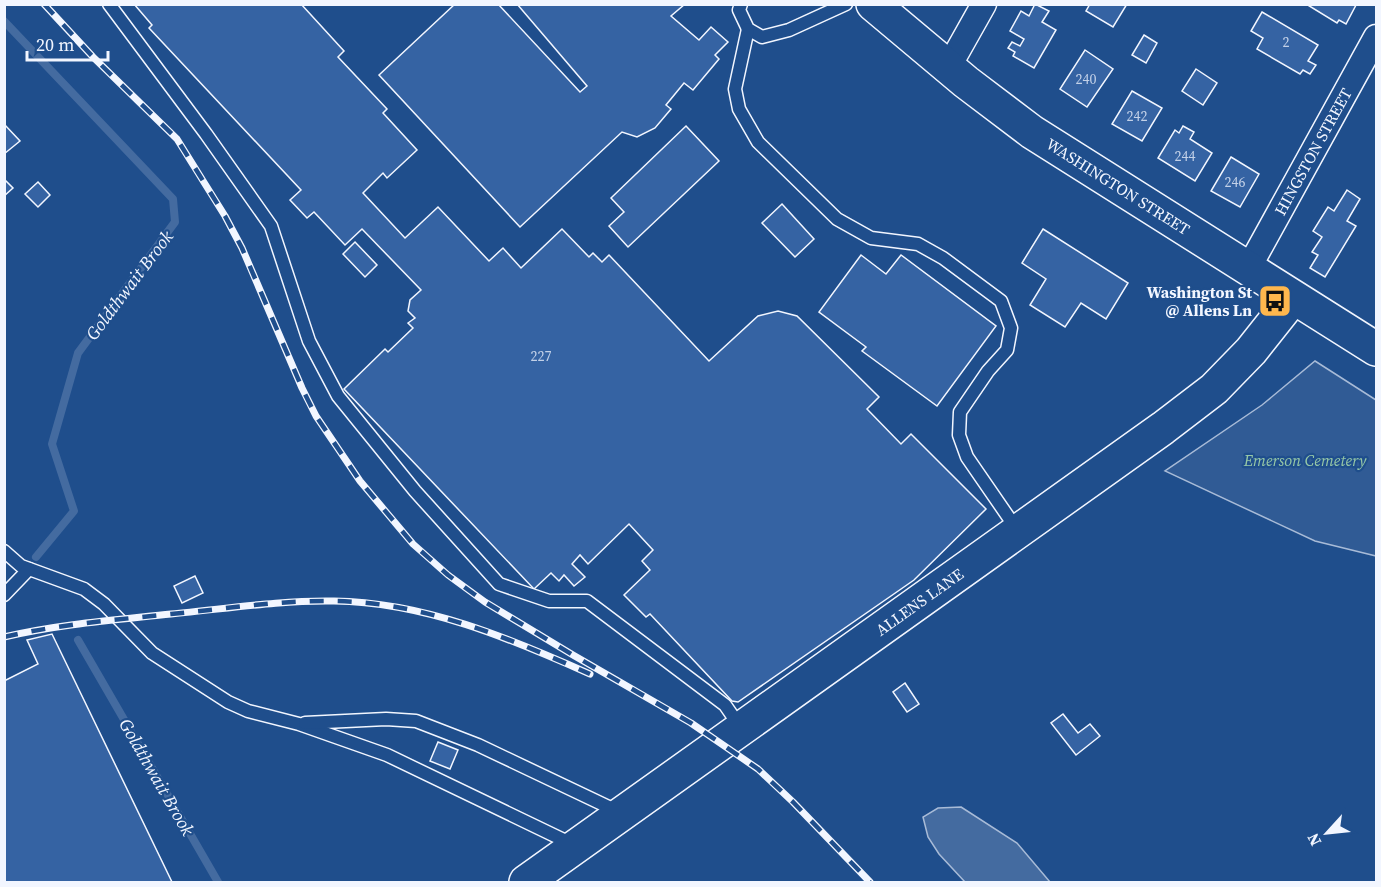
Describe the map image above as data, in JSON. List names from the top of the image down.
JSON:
{
  "streets": {
    "street": ["HINGSTON STREET", "WASHINGTON STREET", "ALLENS LANE"]
  },
  "crossings": [
    ["HINGSTON STREET", "WASHINGTON STREET"],
    ["WASHINGTON STREET", "ALLENS LANE"]
  ],
  "water": ["Goldthwait Brook"],
  "parks": ["Emerson Cemetery"],
  "places": {
    "bus stop": ["Washington St @ Allens Ln"]
  },
  "house_numbers": [
    "2",
    "240",
    "242",
    "244",
    "246",
    "227"
  ],
  "scale_bar": "20 m",
  "north": "bottom left"
}
